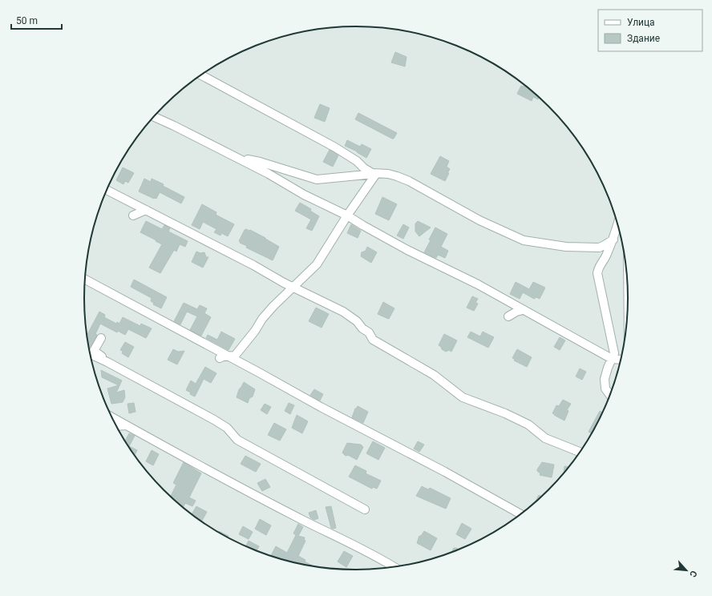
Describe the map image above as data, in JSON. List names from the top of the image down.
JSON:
{
  "legend": ["Улица", "Здание"],
  "scale_bar": "50 m",
  "north": "bottom right"
}
